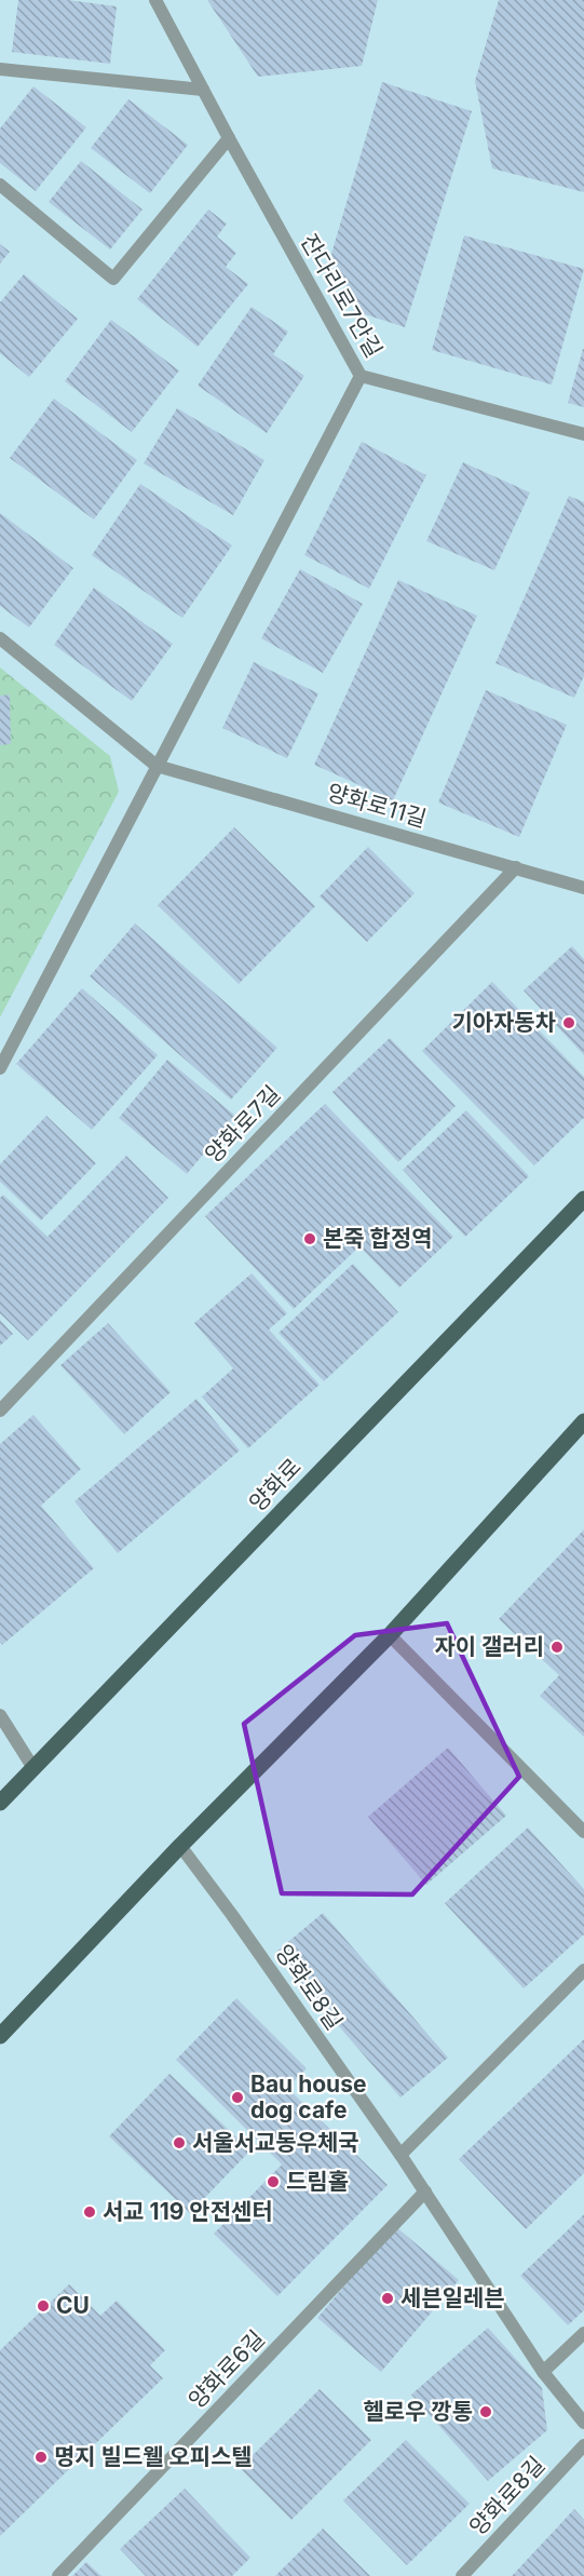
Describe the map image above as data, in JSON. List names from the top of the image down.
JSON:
{
  "streets": {
    "main road": ["양화로"],
    "street": [
      "잔다리로7안길",
      "양화로11길",
      "양화로7길",
      "양화로8길",
      "양화로6길"
    ]
  },
  "crossings": [
    ["양화로11길", "양화로7길"],
    ["양화로8길", "양화로6길"]
  ],
  "places": [
    "기아자동차",
    "본죽 합정역",
    "자이 갤러리",
    "Bau house dog cafe",
    "서울서교동우체국",
    "드림홀",
    "서교 119 안전센터",
    "세븐일레븐",
    "CU",
    "헬로우 깡통",
    "명지 빌드웰 오피스텔"
  ]
}
